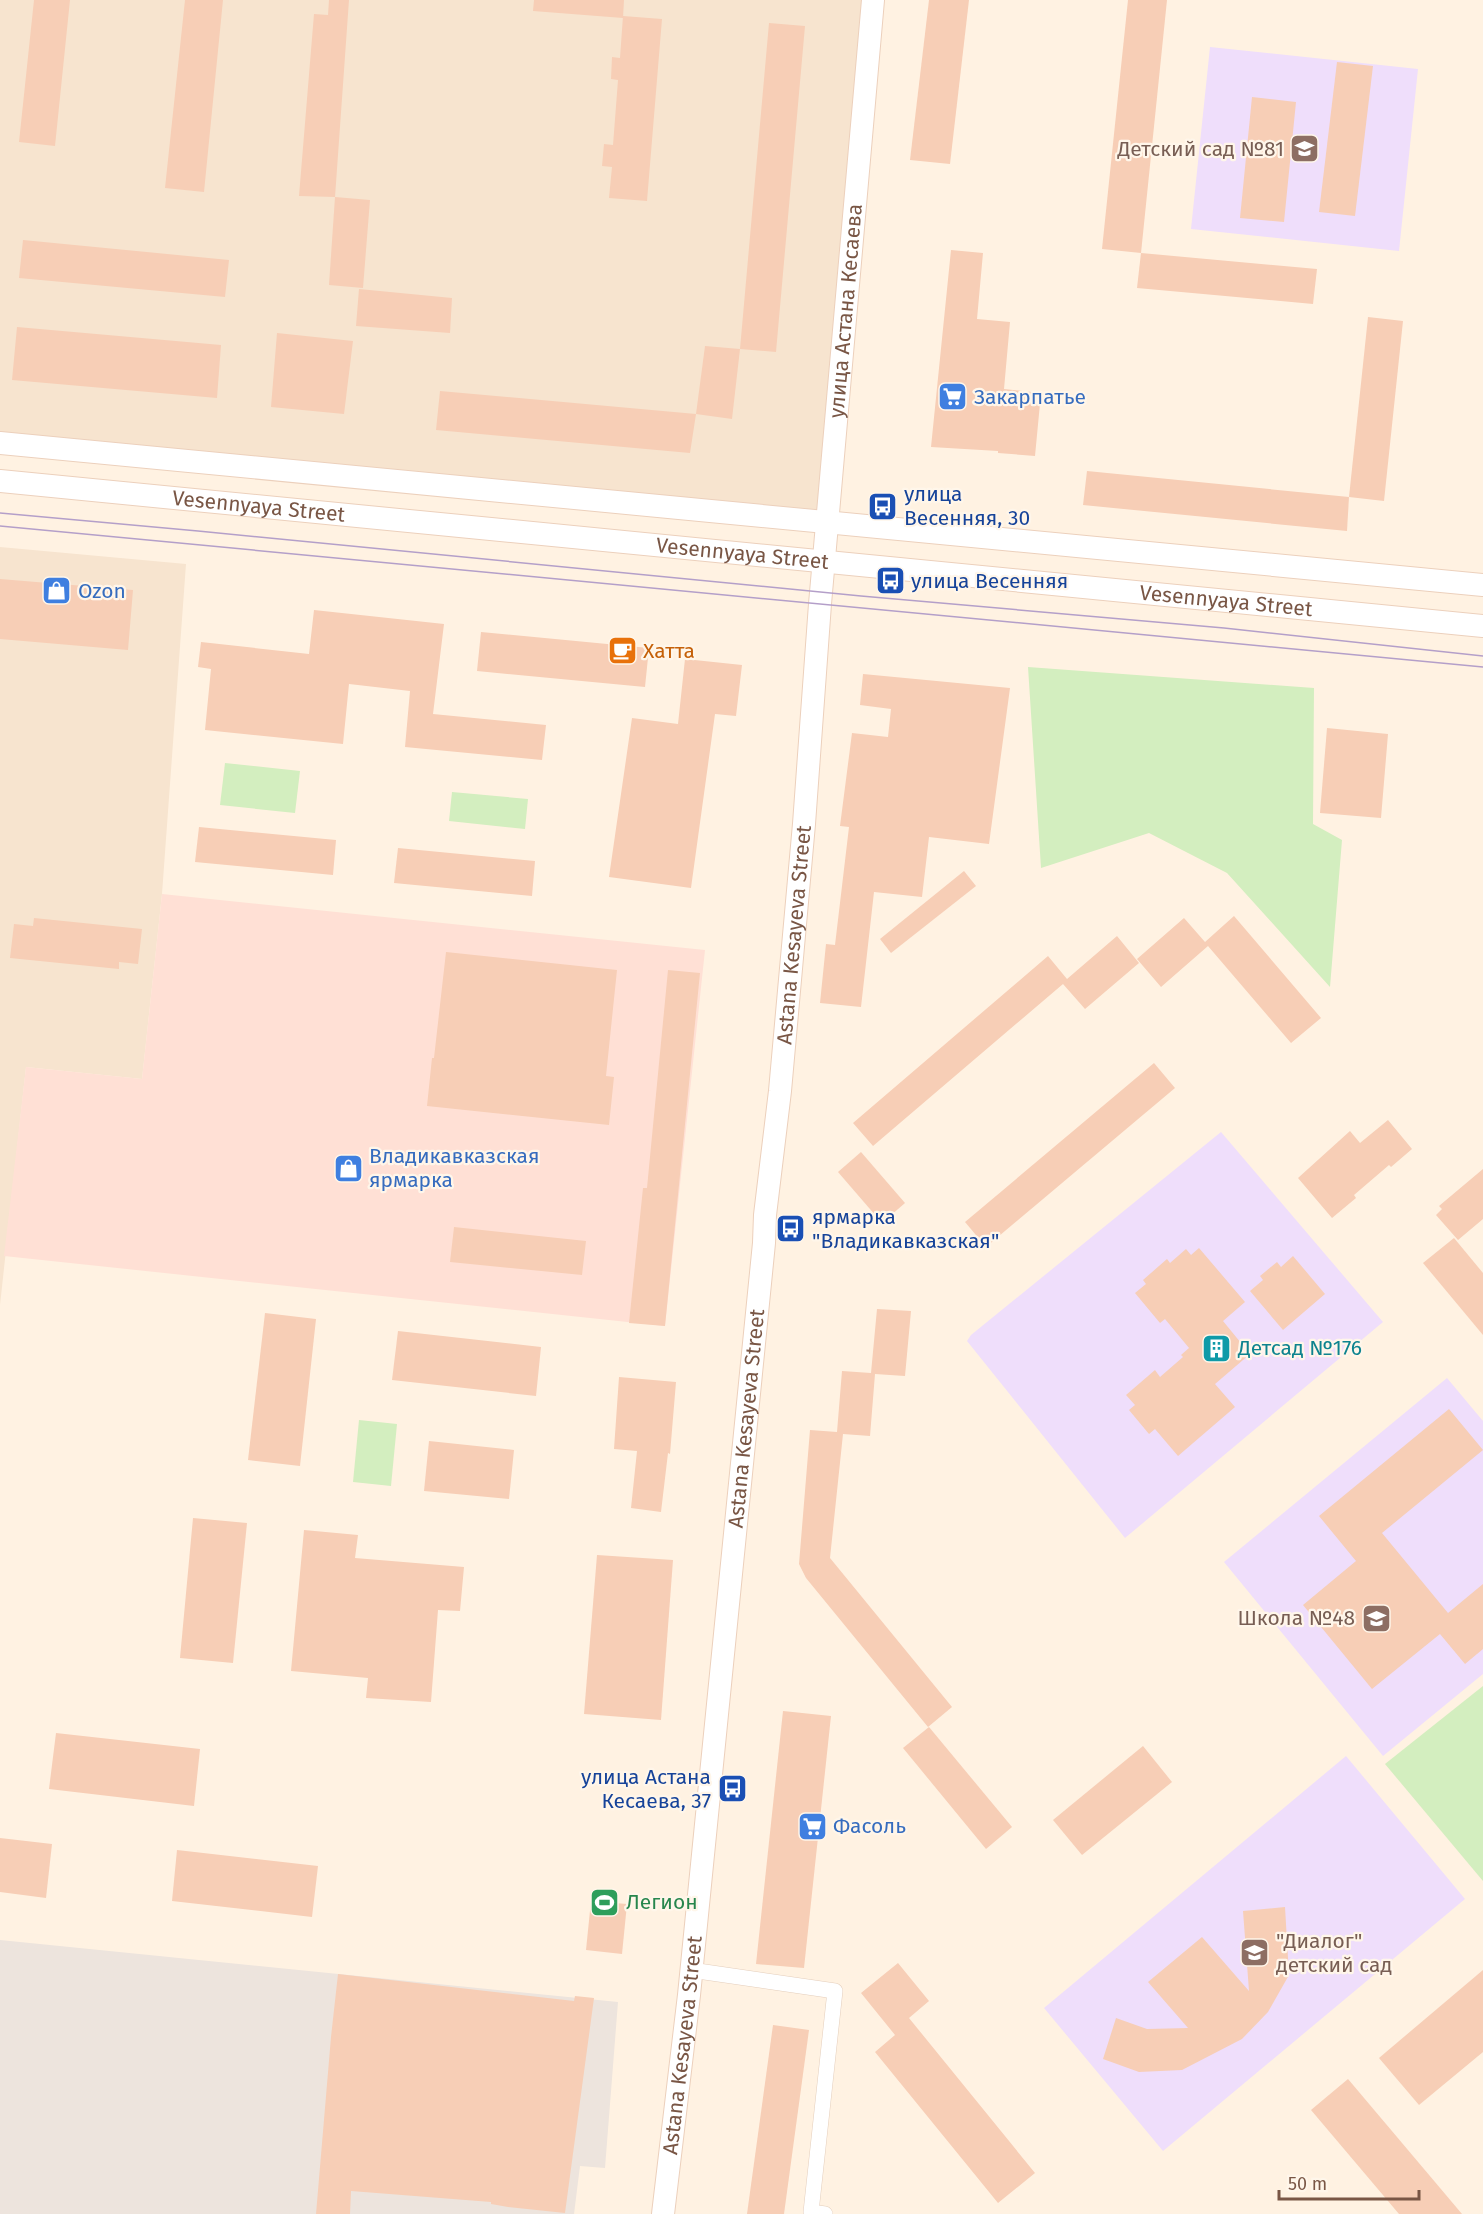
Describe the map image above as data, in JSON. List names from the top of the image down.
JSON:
{
  "streets": {
    "street": ["улица Астана Кесаева", "Vesennyaya Street", "Astana Kesayeva Street"]
  },
  "crossings": [
    ["улица Астана Кесаева", "Vesennyaya Street"],
    ["улица Астана Кесаева", "Astana Kesayeva Street"]
  ],
  "places": {
    "school or university": ["Детский сад №81", "Школа №48", "\"Диалог\" детский сад"],
    "supermarket": ["Закарпатье", "Фасоль"],
    "bus stop": [
      "улица Весенняя, 30",
      "улица Весенняя",
      "ярмарка \"Владикавказская\"",
      "улица Астана Кесаева, 37"
    ],
    "shop": ["Ozon", "Владикавказская ярмарка"],
    "cafe": ["Хатта"],
    "building": ["Детсад №176"],
    "sports": ["Легион"]
  },
  "scale_bar": "50 m"
}
